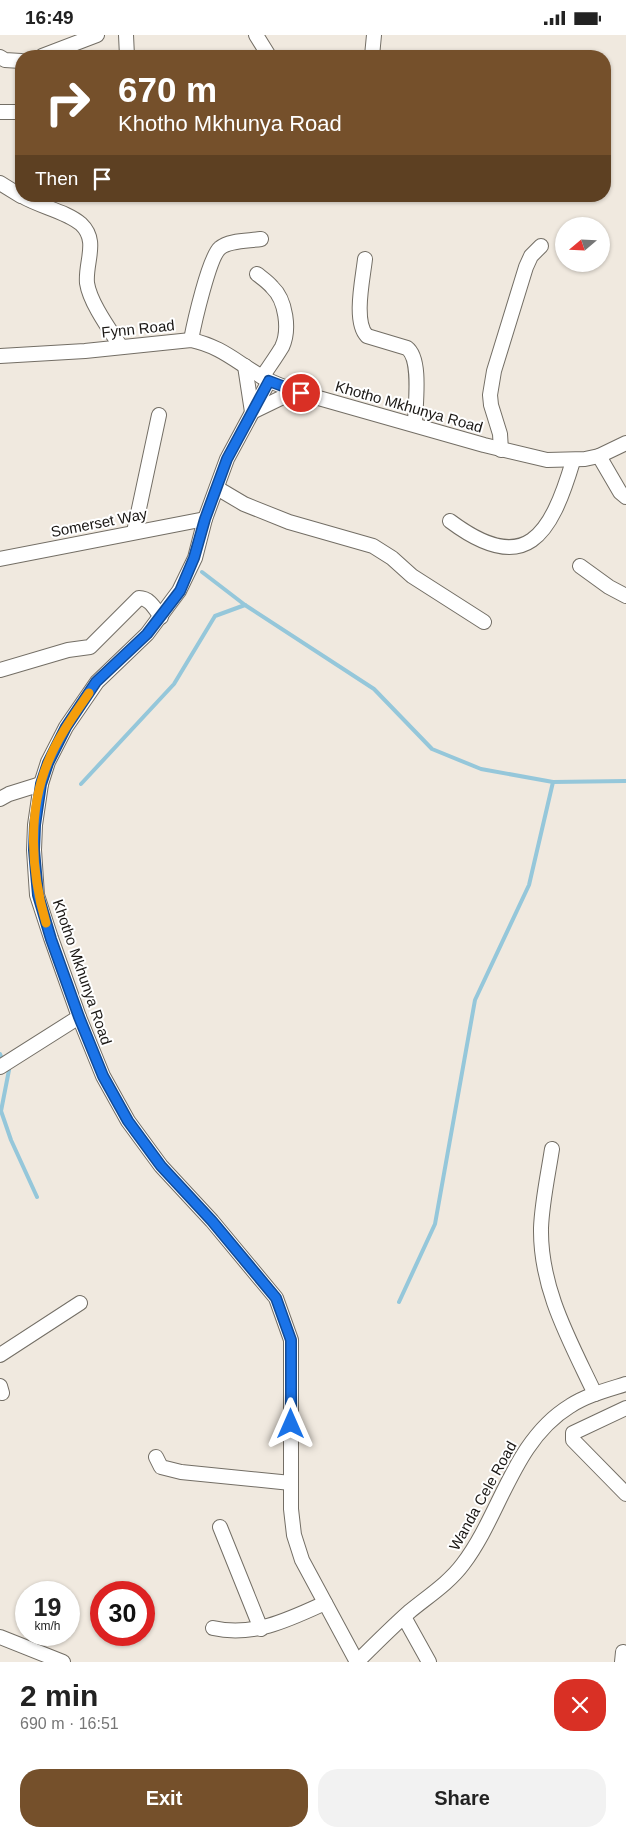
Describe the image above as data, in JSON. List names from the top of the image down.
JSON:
{
  "streets": {
    "street": [
      "Fynn Road",
      "Khotho Mkhunya Road",
      "Somerset Way",
      "Wanda Cele Road"
    ]
  },
  "crossings": [
    ["Fynn Road", "Khotho Mkhunya Road"],
    ["Khotho Mkhunya Road", "Somerset Way"],
    ["Khotho Mkhunya Road", "Wanda Cele Road"]
  ],
  "north": "left",
  "page": {
    "status": "16:49",
    "turn": ["670 m", "Khotho Mkhunya Road"],
    "then": "Then",
    "speed": "19 km/h",
    "limit": "30",
    "heading": ["2 min", "690 m · 16:51"],
    "buttons": ["Exit", "Share"]
  }
}
